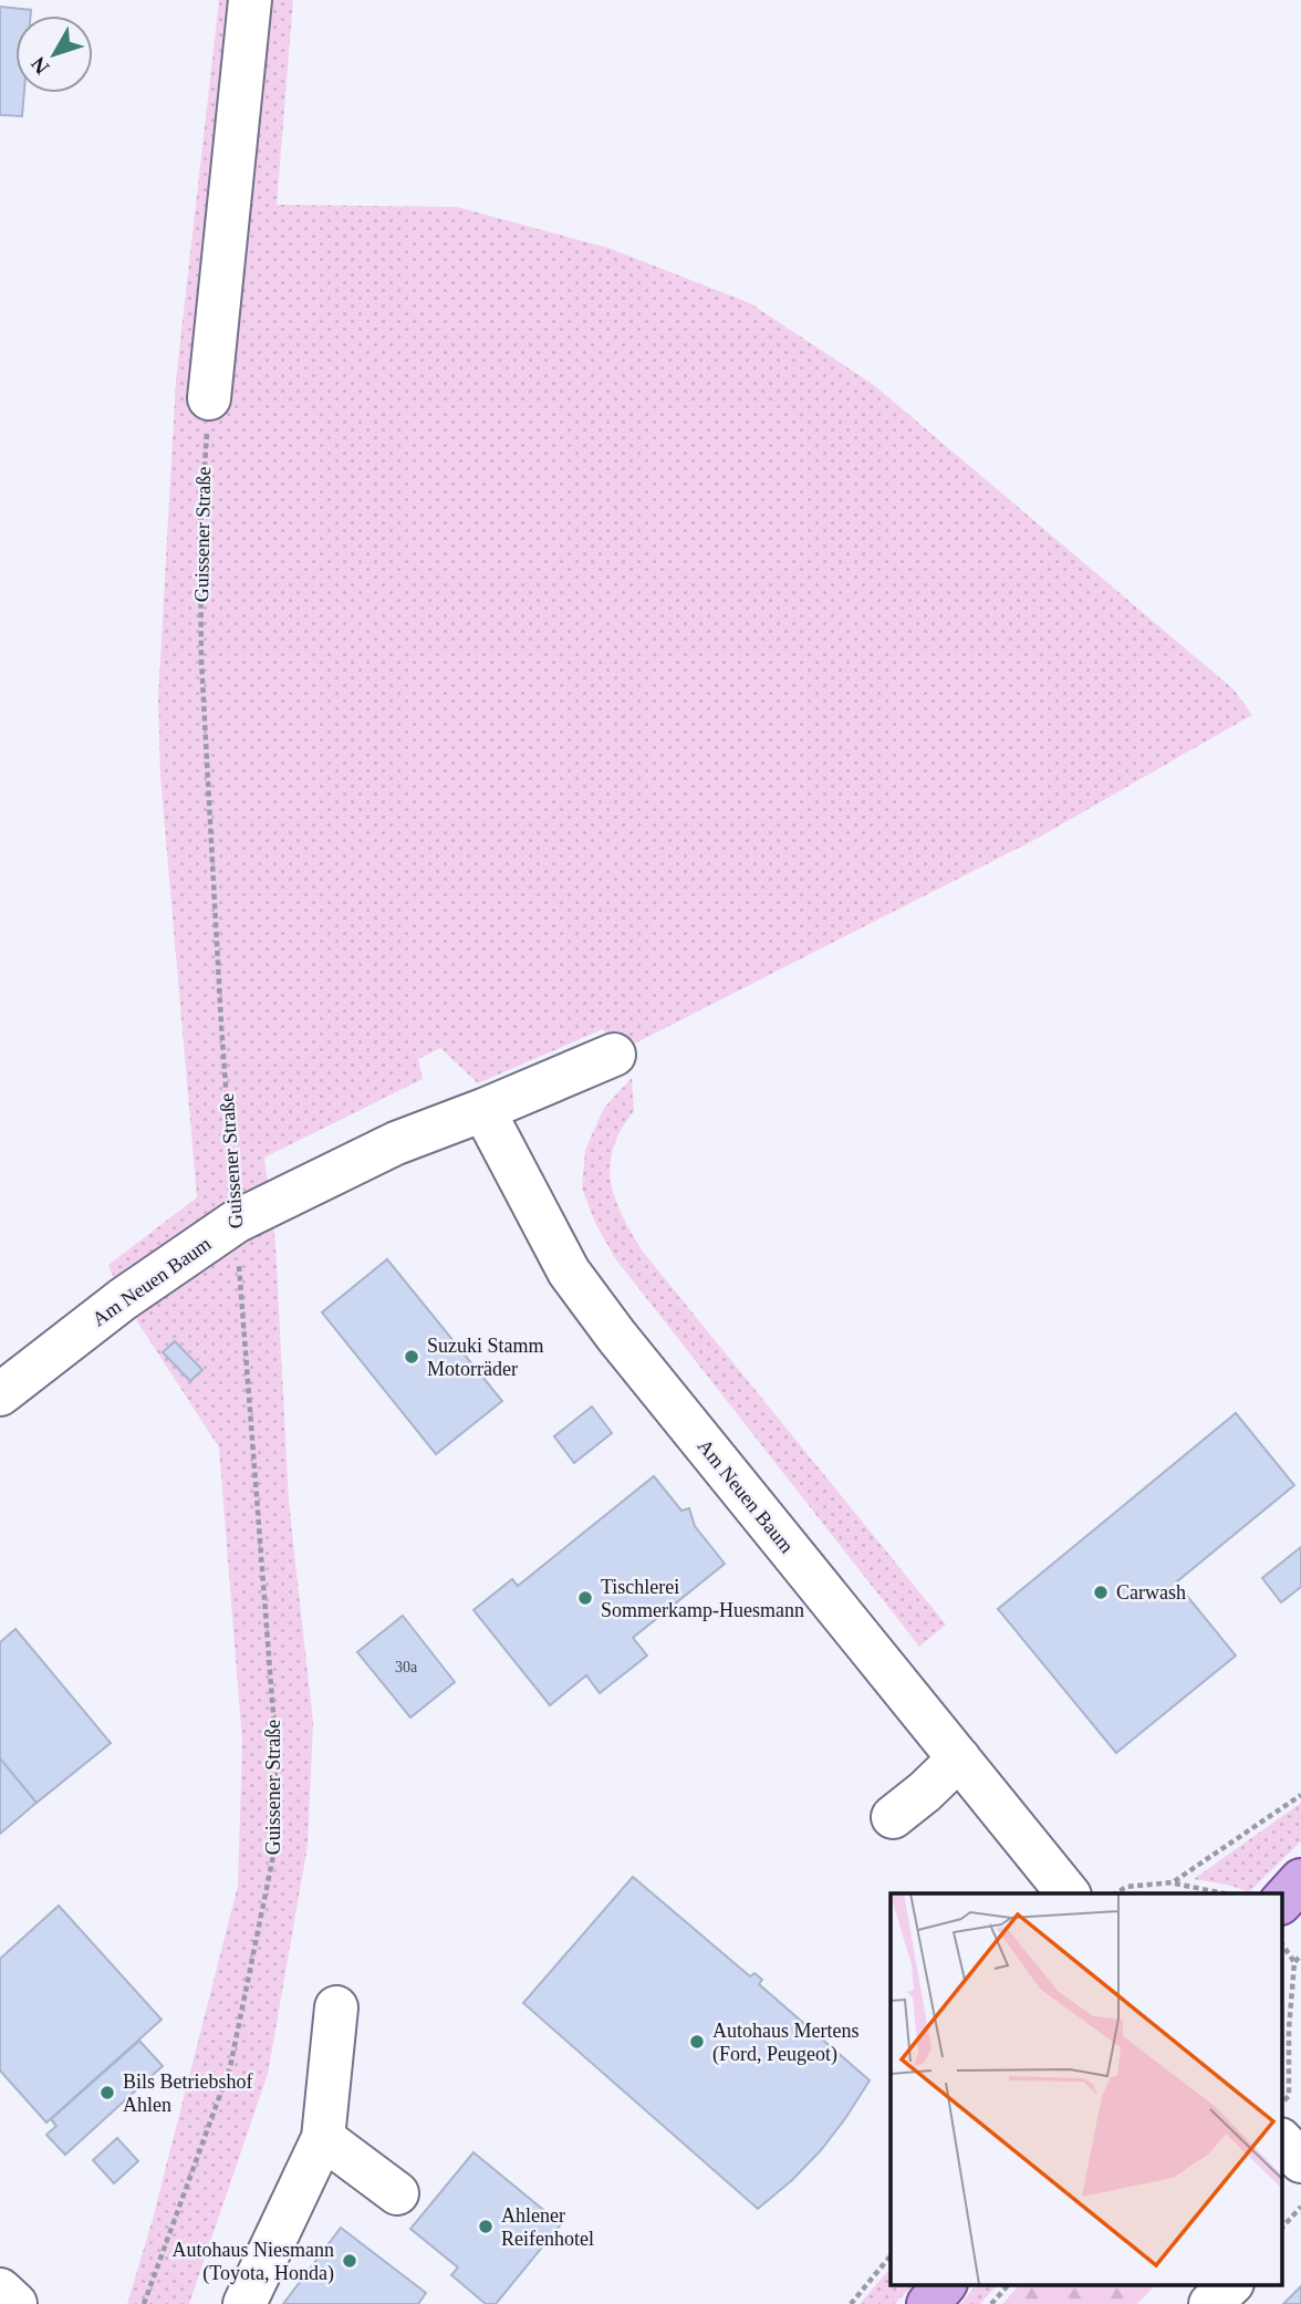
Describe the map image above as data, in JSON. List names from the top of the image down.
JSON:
{
  "streets": {
    "street": ["Am Neuen Baum"],
    "path": ["Guissener Straße"]
  },
  "crossings": [
    ["Guissener Straße", "Am Neuen Baum"]
  ],
  "places": [
    "Suzuki Stamm Motorräder",
    "Carwash",
    "Tischlerei Sommerkamp-Huesmann",
    "Autohaus Mertens (Ford, Peugeot)",
    "Bils Betriebshof Ahlen",
    "Ahlener Reifenhotel",
    "Autohaus Niesmann (Toyota, Honda)"
  ],
  "house_numbers": ["30a"],
  "north": "bottom left"
}
